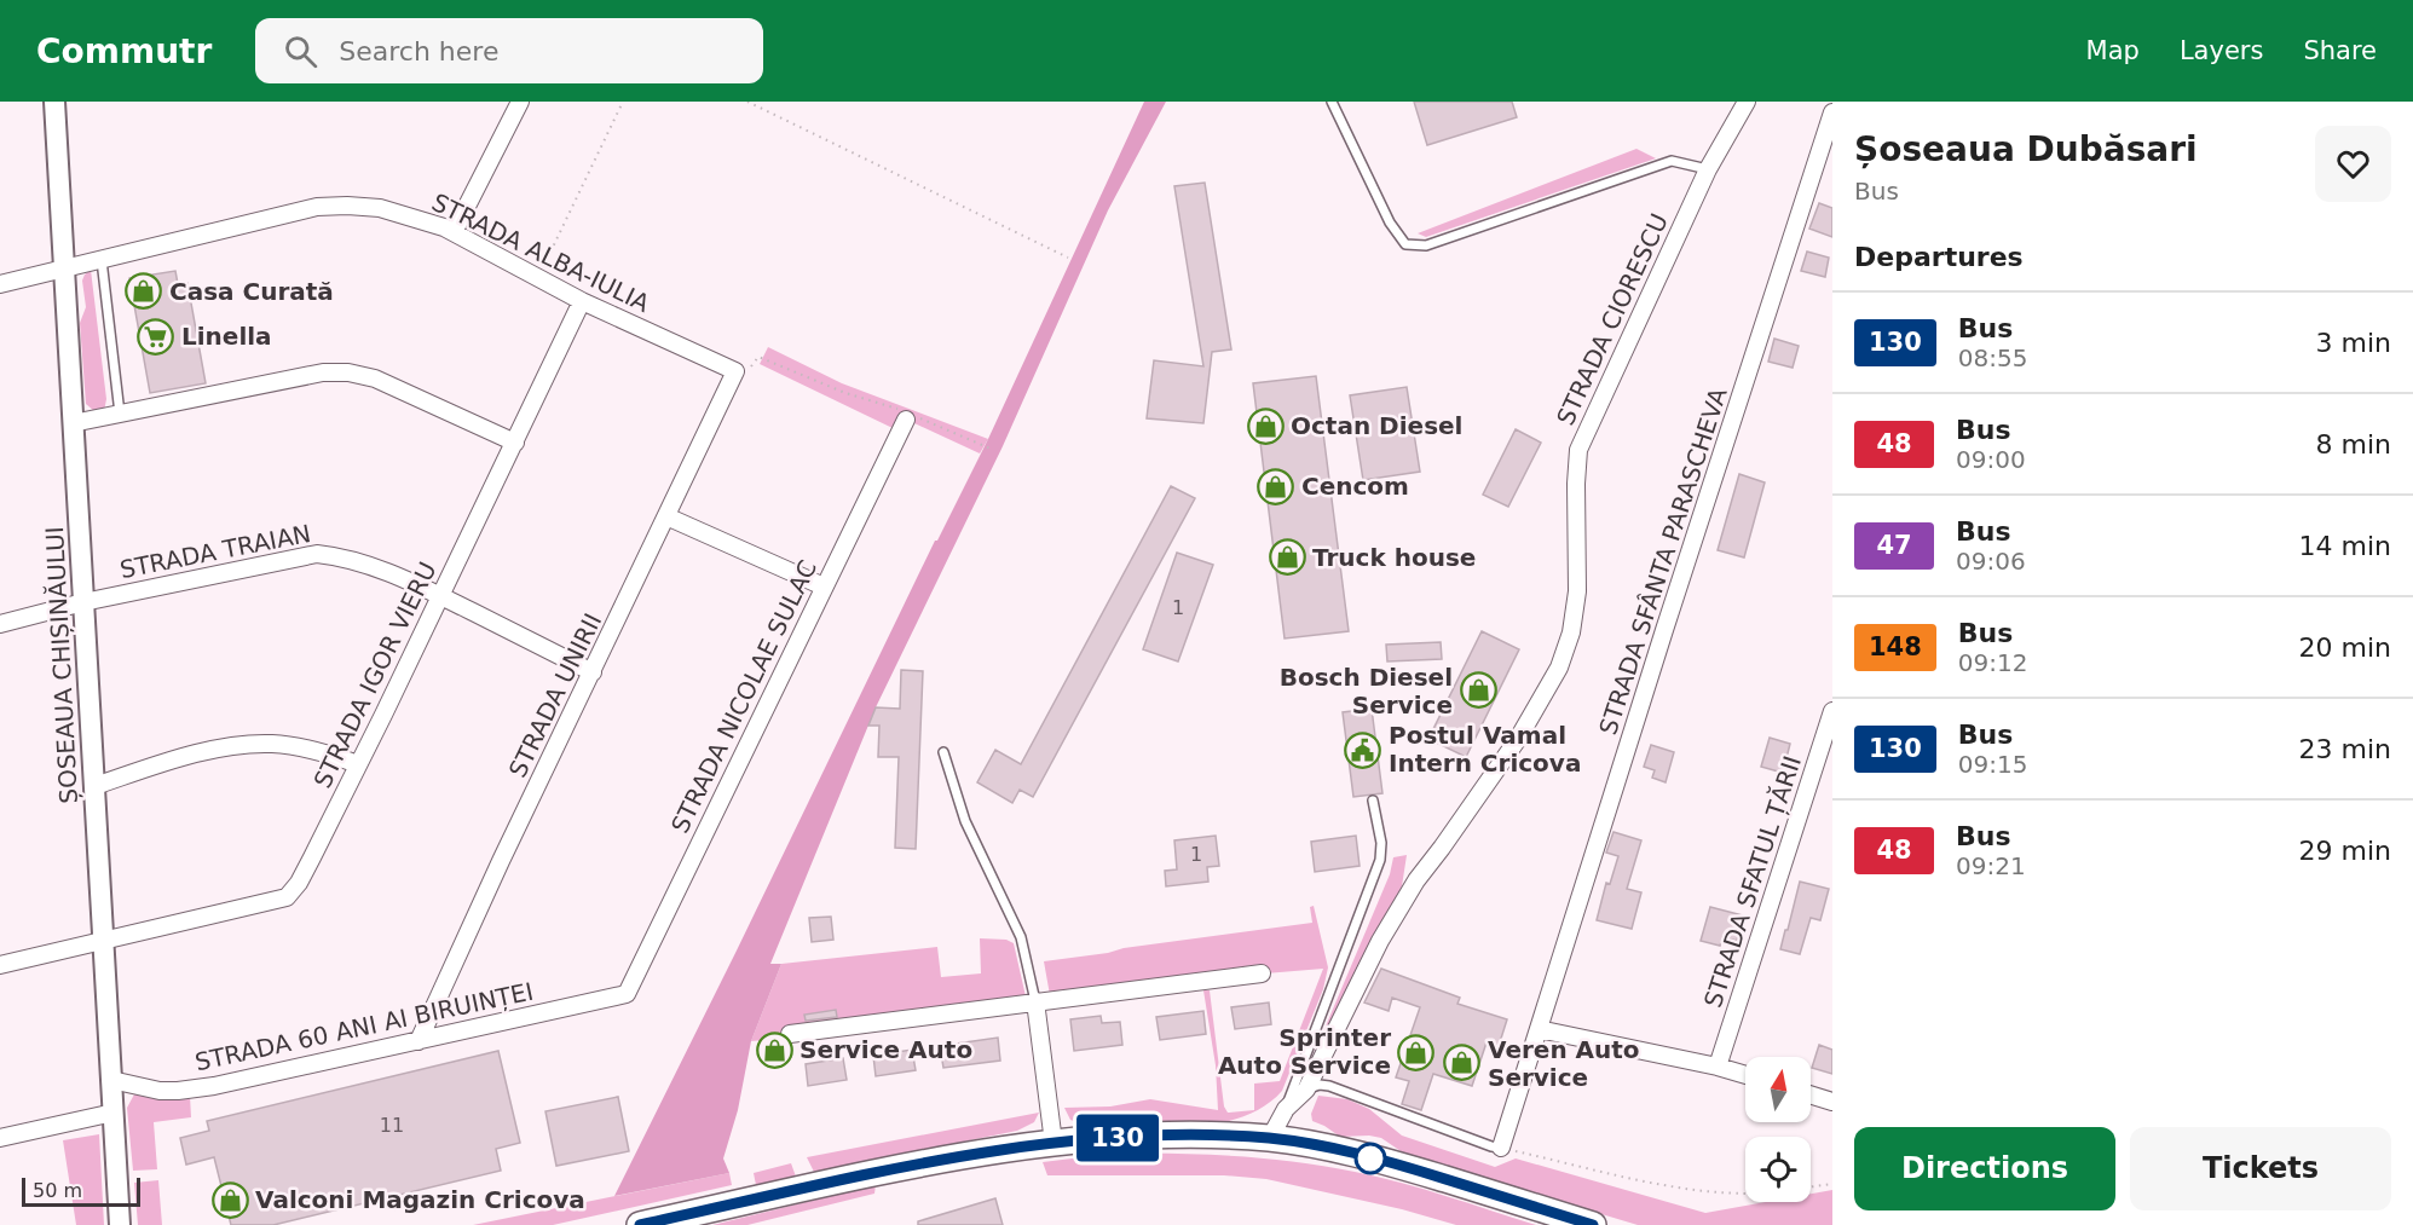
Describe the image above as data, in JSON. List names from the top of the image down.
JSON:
{
  "streets": {
    "street": [
      "STRADA ALBA-IULIA",
      "STRADA CIORESCU",
      "STRADA TRAIAN",
      "STRADA SFÂNTA PARASCHEVA",
      "ȘOSEAUA CHIȘINĂULUI",
      "STRADA IGOR VIERU",
      "STRADA UNIRII",
      "STRADA NICOLAE SULAC",
      "STRADA SFATUL ȚĂRII",
      "STRADA 60 ANI AI BIRUINȚEI"
    ]
  },
  "crossings": [
    ["STRADA ALBA-IULIA", "ȘOSEAUA CHIȘINĂULUI"],
    ["STRADA ALBA-IULIA", "STRADA IGOR VIERU"],
    ["STRADA ALBA-IULIA", "STRADA UNIRII"],
    ["STRADA TRAIAN", "ȘOSEAUA CHIȘINĂULUI"],
    ["STRADA TRAIAN", "STRADA IGOR VIERU"],
    ["STRADA TRAIAN", "STRADA UNIRII"],
    ["ȘOSEAUA CHIȘINĂULUI", "STRADA IGOR VIERU"],
    ["ȘOSEAUA CHIȘINĂULUI", "STRADA 60 ANI AI BIRUINȚEI"],
    ["STRADA UNIRII", "STRADA 60 ANI AI BIRUINȚEI"],
    ["STRADA NICOLAE SULAC", "STRADA 60 ANI AI BIRUINȚEI"]
  ],
  "places": {
    "shop": [
      "Casa Curată",
      "Octan Diesel",
      "Cencom",
      "Truck house",
      "Bosch Diesel Service",
      "Service Auto",
      "Sprinter Auto Service",
      "Veren Auto Service",
      "Valconi Magazin Cricova"
    ],
    "supermarket": ["Linella"],
    "public building": ["Postul Vamal Intern Cricova"]
  },
  "lines": ["bus line 130"],
  "house_numbers": ["1", "1", "11"],
  "scale_bar": "50 m",
  "north": "top",
  "page": {
    "header": "Commutr",
    "search": "Search here",
    "nav": ["Map", "Layers", "Share"],
    "on_map": "130",
    "heading": [
      ["Șoseaua Dubăsari", "Bus"],
      "Departures"
    ],
    "list": [
      {
        "mark": "130",
        "name": "Bus",
        "note": "08:55",
        "value": "3 min"
      },
      {
        "mark": "48",
        "name": "Bus",
        "note": "09:00",
        "value": "8 min"
      },
      {
        "mark": "47",
        "name": "Bus",
        "note": "09:06",
        "value": "14 min"
      },
      {
        "mark": "148",
        "name": "Bus",
        "note": "09:12",
        "value": "20 min"
      },
      {
        "mark": "130",
        "name": "Bus",
        "note": "09:15",
        "value": "23 min"
      },
      {
        "mark": "48",
        "name": "Bus",
        "note": "09:21",
        "value": "29 min"
      }
    ],
    "buttons": ["Directions", "Tickets"],
    "scale": "50 m"
  }
}
